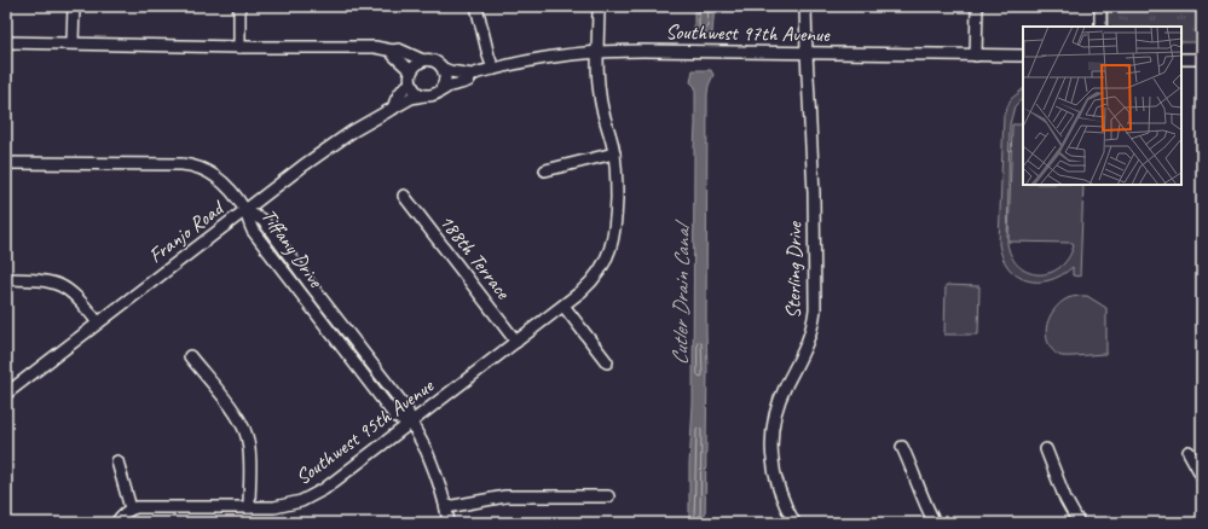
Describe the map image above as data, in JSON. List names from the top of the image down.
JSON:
{
  "streets": {
    "street": [
      "Southwest 97th Avenue",
      "Franjo Road",
      "Tiffany Drive",
      "188th Terrace",
      "Sterling Drive",
      "Southwest 95th Avenue"
    ]
  },
  "crossings": [
    ["Southwest 97th Avenue", "Franjo Road"],
    ["Southwest 97th Avenue", "Sterling Drive"],
    ["Southwest 97th Avenue", "Southwest 95th Avenue"],
    ["Franjo Road", "Tiffany Drive"],
    ["Tiffany Drive", "Southwest 95th Avenue"],
    ["188th Terrace", "Southwest 95th Avenue"]
  ],
  "water": ["Cutler Drain Canal"]
}
